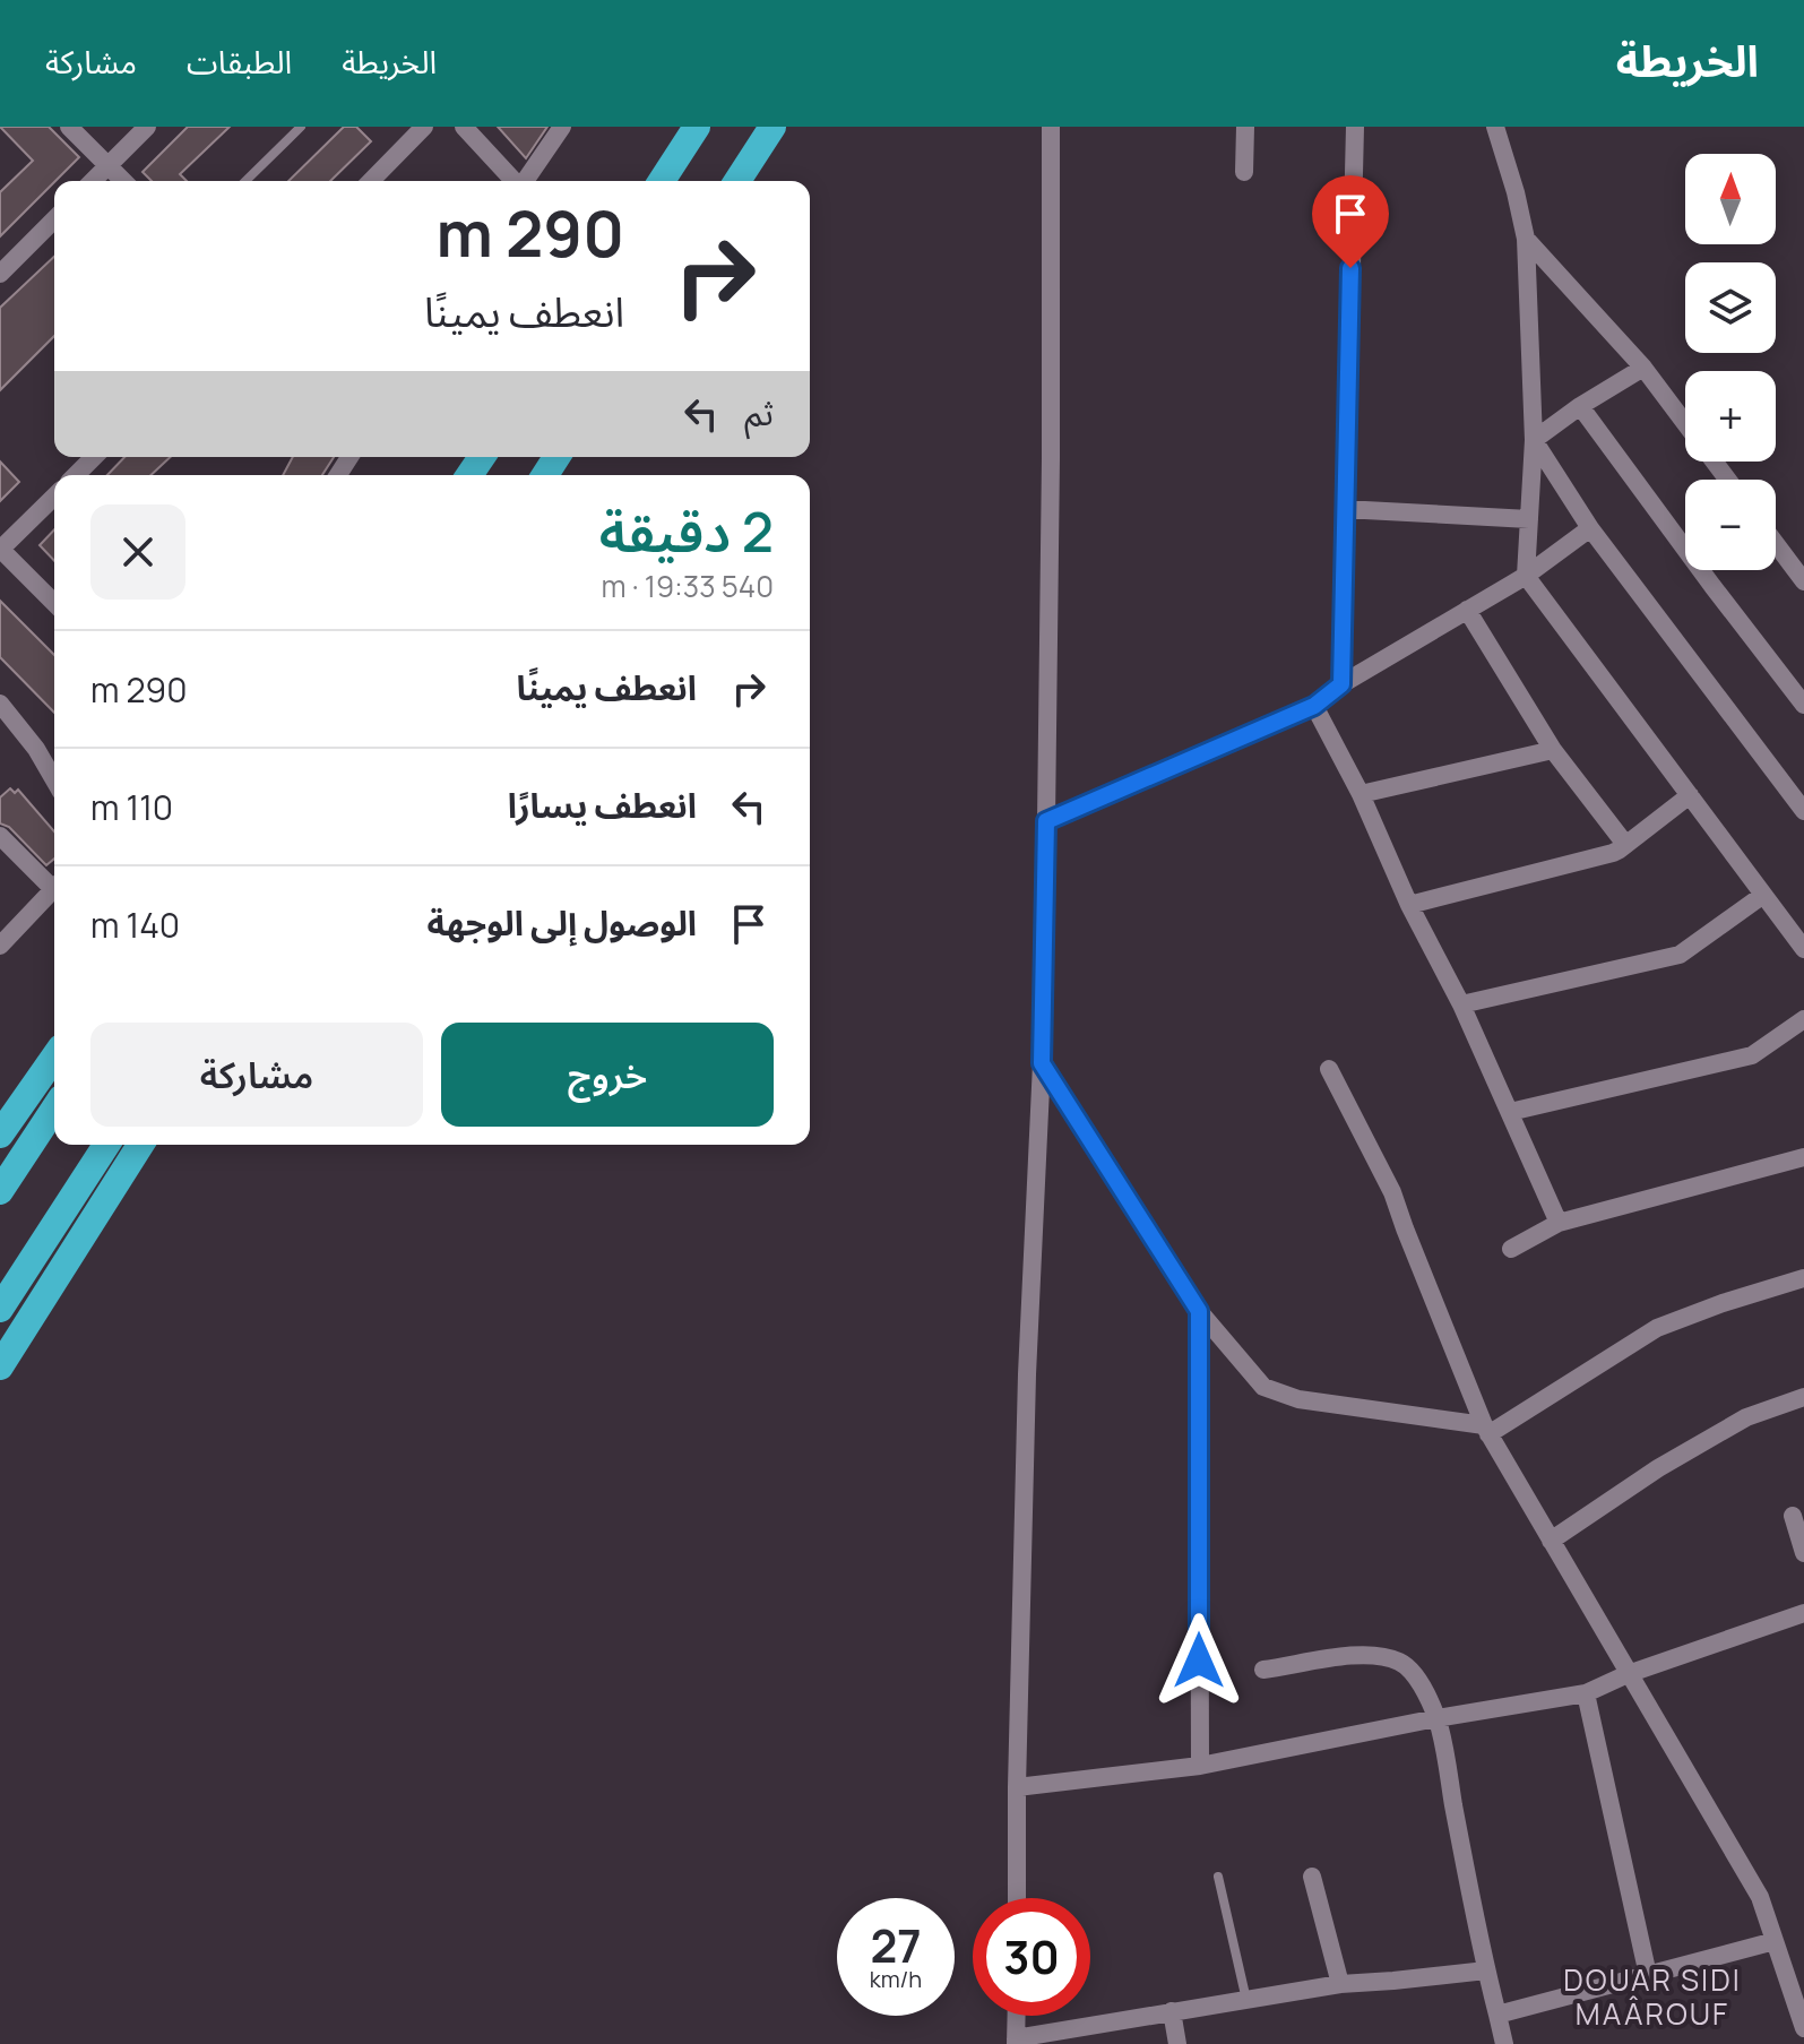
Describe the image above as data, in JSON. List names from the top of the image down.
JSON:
{
  "districts": ["DOUAR SIDI MAÂROUF"],
  "north": "top",
  "page": {
    "header": "الخريطة",
    "nav": ["الخريطة", "الطبقات", "مشاركة"],
    "map_buttons": ["+", "−"],
    "turn": ["290 m", "انعطف يمينًا"],
    "then": "ثم",
    "heading": ["2 دقيقة", "540 m · 19:33"],
    "list": [
      {
        "name": "انعطف يمينًا",
        "value": "290 m"
      },
      {
        "name": "انعطف يسارًا",
        "value": "110 m"
      },
      {
        "name": "الوصول إلى الوجهة",
        "value": "140 m"
      }
    ],
    "buttons": ["خروج", "مشاركة"],
    "speed": "27 km/h",
    "limit": "30"
  }
}
